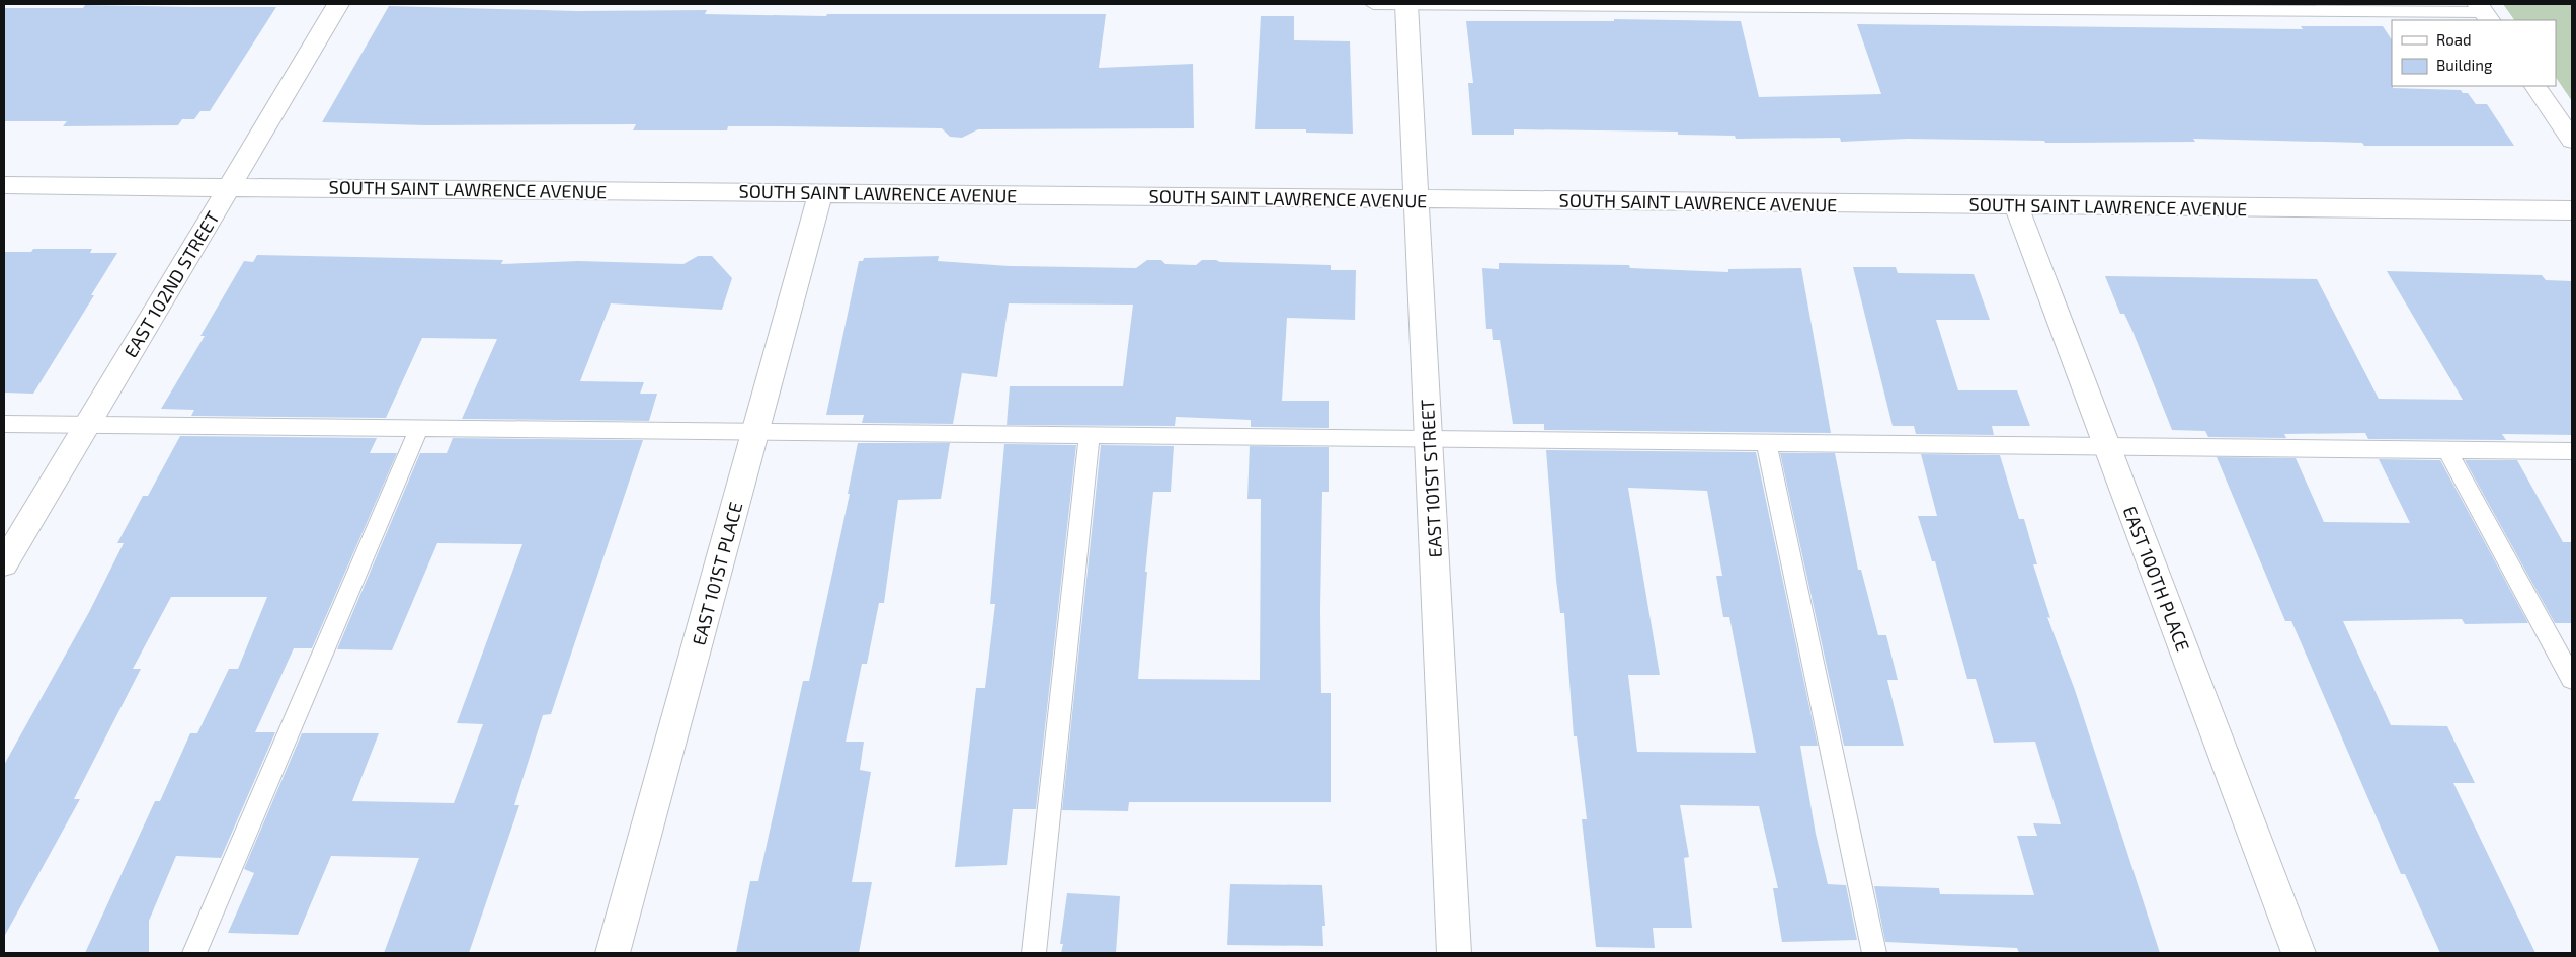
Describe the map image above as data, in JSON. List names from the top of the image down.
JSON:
{
  "streets": {
    "street": [
      "SOUTH SAINT LAWRENCE AVENUE",
      "EAST 102ND STREET",
      "EAST 101ST STREET",
      "EAST 101ST PLACE",
      "EAST 100TH PLACE"
    ]
  },
  "crossings": [
    ["SOUTH SAINT LAWRENCE AVENUE", "EAST 102ND STREET"],
    ["SOUTH SAINT LAWRENCE AVENUE", "EAST 101ST STREET"],
    ["SOUTH SAINT LAWRENCE AVENUE", "EAST 101ST PLACE"],
    ["SOUTH SAINT LAWRENCE AVENUE", "EAST 100TH PLACE"]
  ],
  "legend": ["Road", "Building"]
}
